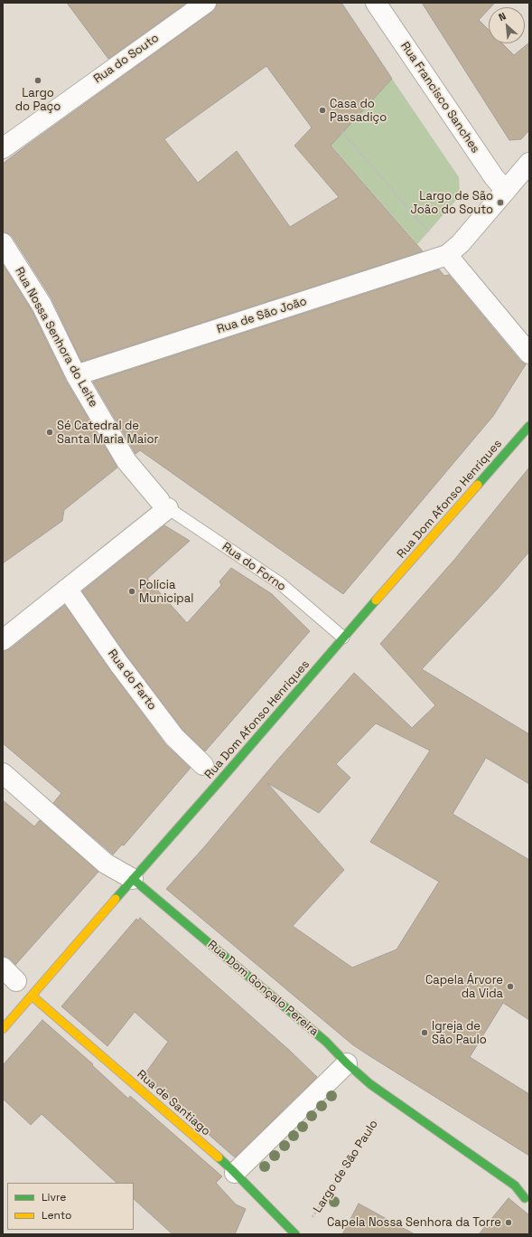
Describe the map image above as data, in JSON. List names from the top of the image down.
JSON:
{
  "streets": {
    "street": [
      "Rua do Souto",
      "Rua Francisco Sanches",
      "Rua de São João",
      "Rua Nossa Senhora do Leite",
      "Rua Dom Afonso Henriques",
      "Rua do Farto",
      "Rua Dom Gonçalo Pereira",
      "Rua de Santiago"
    ],
    "lane": ["Rua do Forno"],
    "path": ["Largo de São Paulo"]
  },
  "crossings": [
    ["Rua de São João", "Rua Nossa Senhora do Leite"],
    ["Rua Nossa Senhora do Leite", "Rua do Forno"],
    ["Rua Dom Afonso Henriques", "Rua do Forno"],
    ["Rua Dom Afonso Henriques", "Rua Dom Gonçalo Pereira"],
    ["Rua Dom Afonso Henriques", "Rua de Santiago"],
    ["Rua Dom Gonçalo Pereira", "Largo de São Paulo"]
  ],
  "places": [
    "Largo do Paço",
    "Casa do Passadiço",
    "Largo de São João do Souto",
    "Sé Catedral de Santa Maria Maior",
    "Polícia Municipal",
    "Capela Árvore da Vida",
    "Igreja de São Paulo",
    "Capela Nossa Senhora da Torre"
  ],
  "legend": ["Livre", "Lento"],
  "north": "top left"
}
